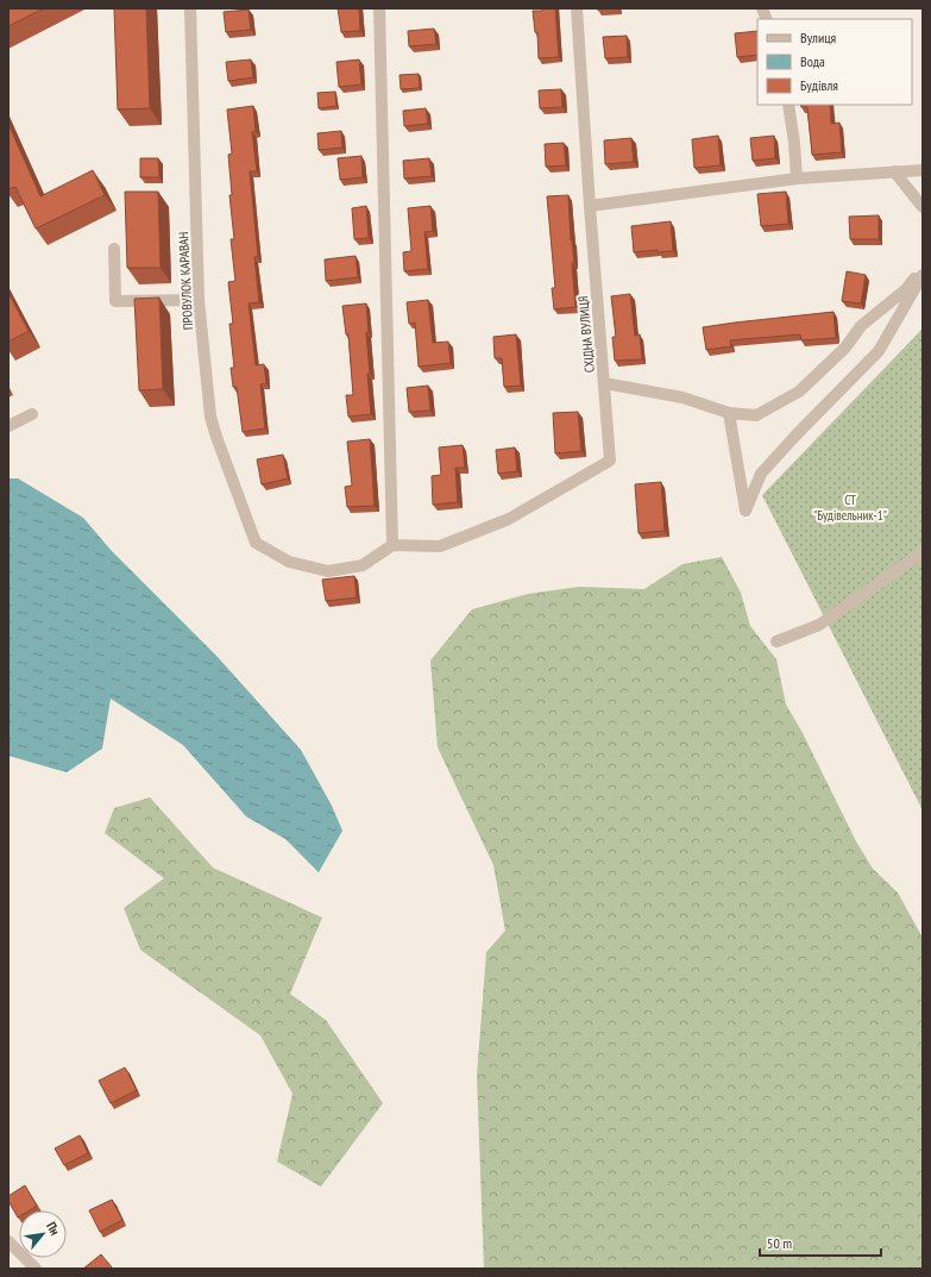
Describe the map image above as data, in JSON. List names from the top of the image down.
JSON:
{
  "streets": {
    "street": ["ПРОВУЛОК КАРАВАН", "СХІДНА ВУЛИЦЯ"]
  },
  "crossings": [
    ["ПРОВУЛОК КАРАВАН", "СХІДНА ВУЛИЦЯ"]
  ],
  "parks": ["СТ \"Будівельник-1\""],
  "legend": ["Вулиця", "Вода", "Будівля"],
  "scale_bar": "50 m",
  "north": "top right"
}
